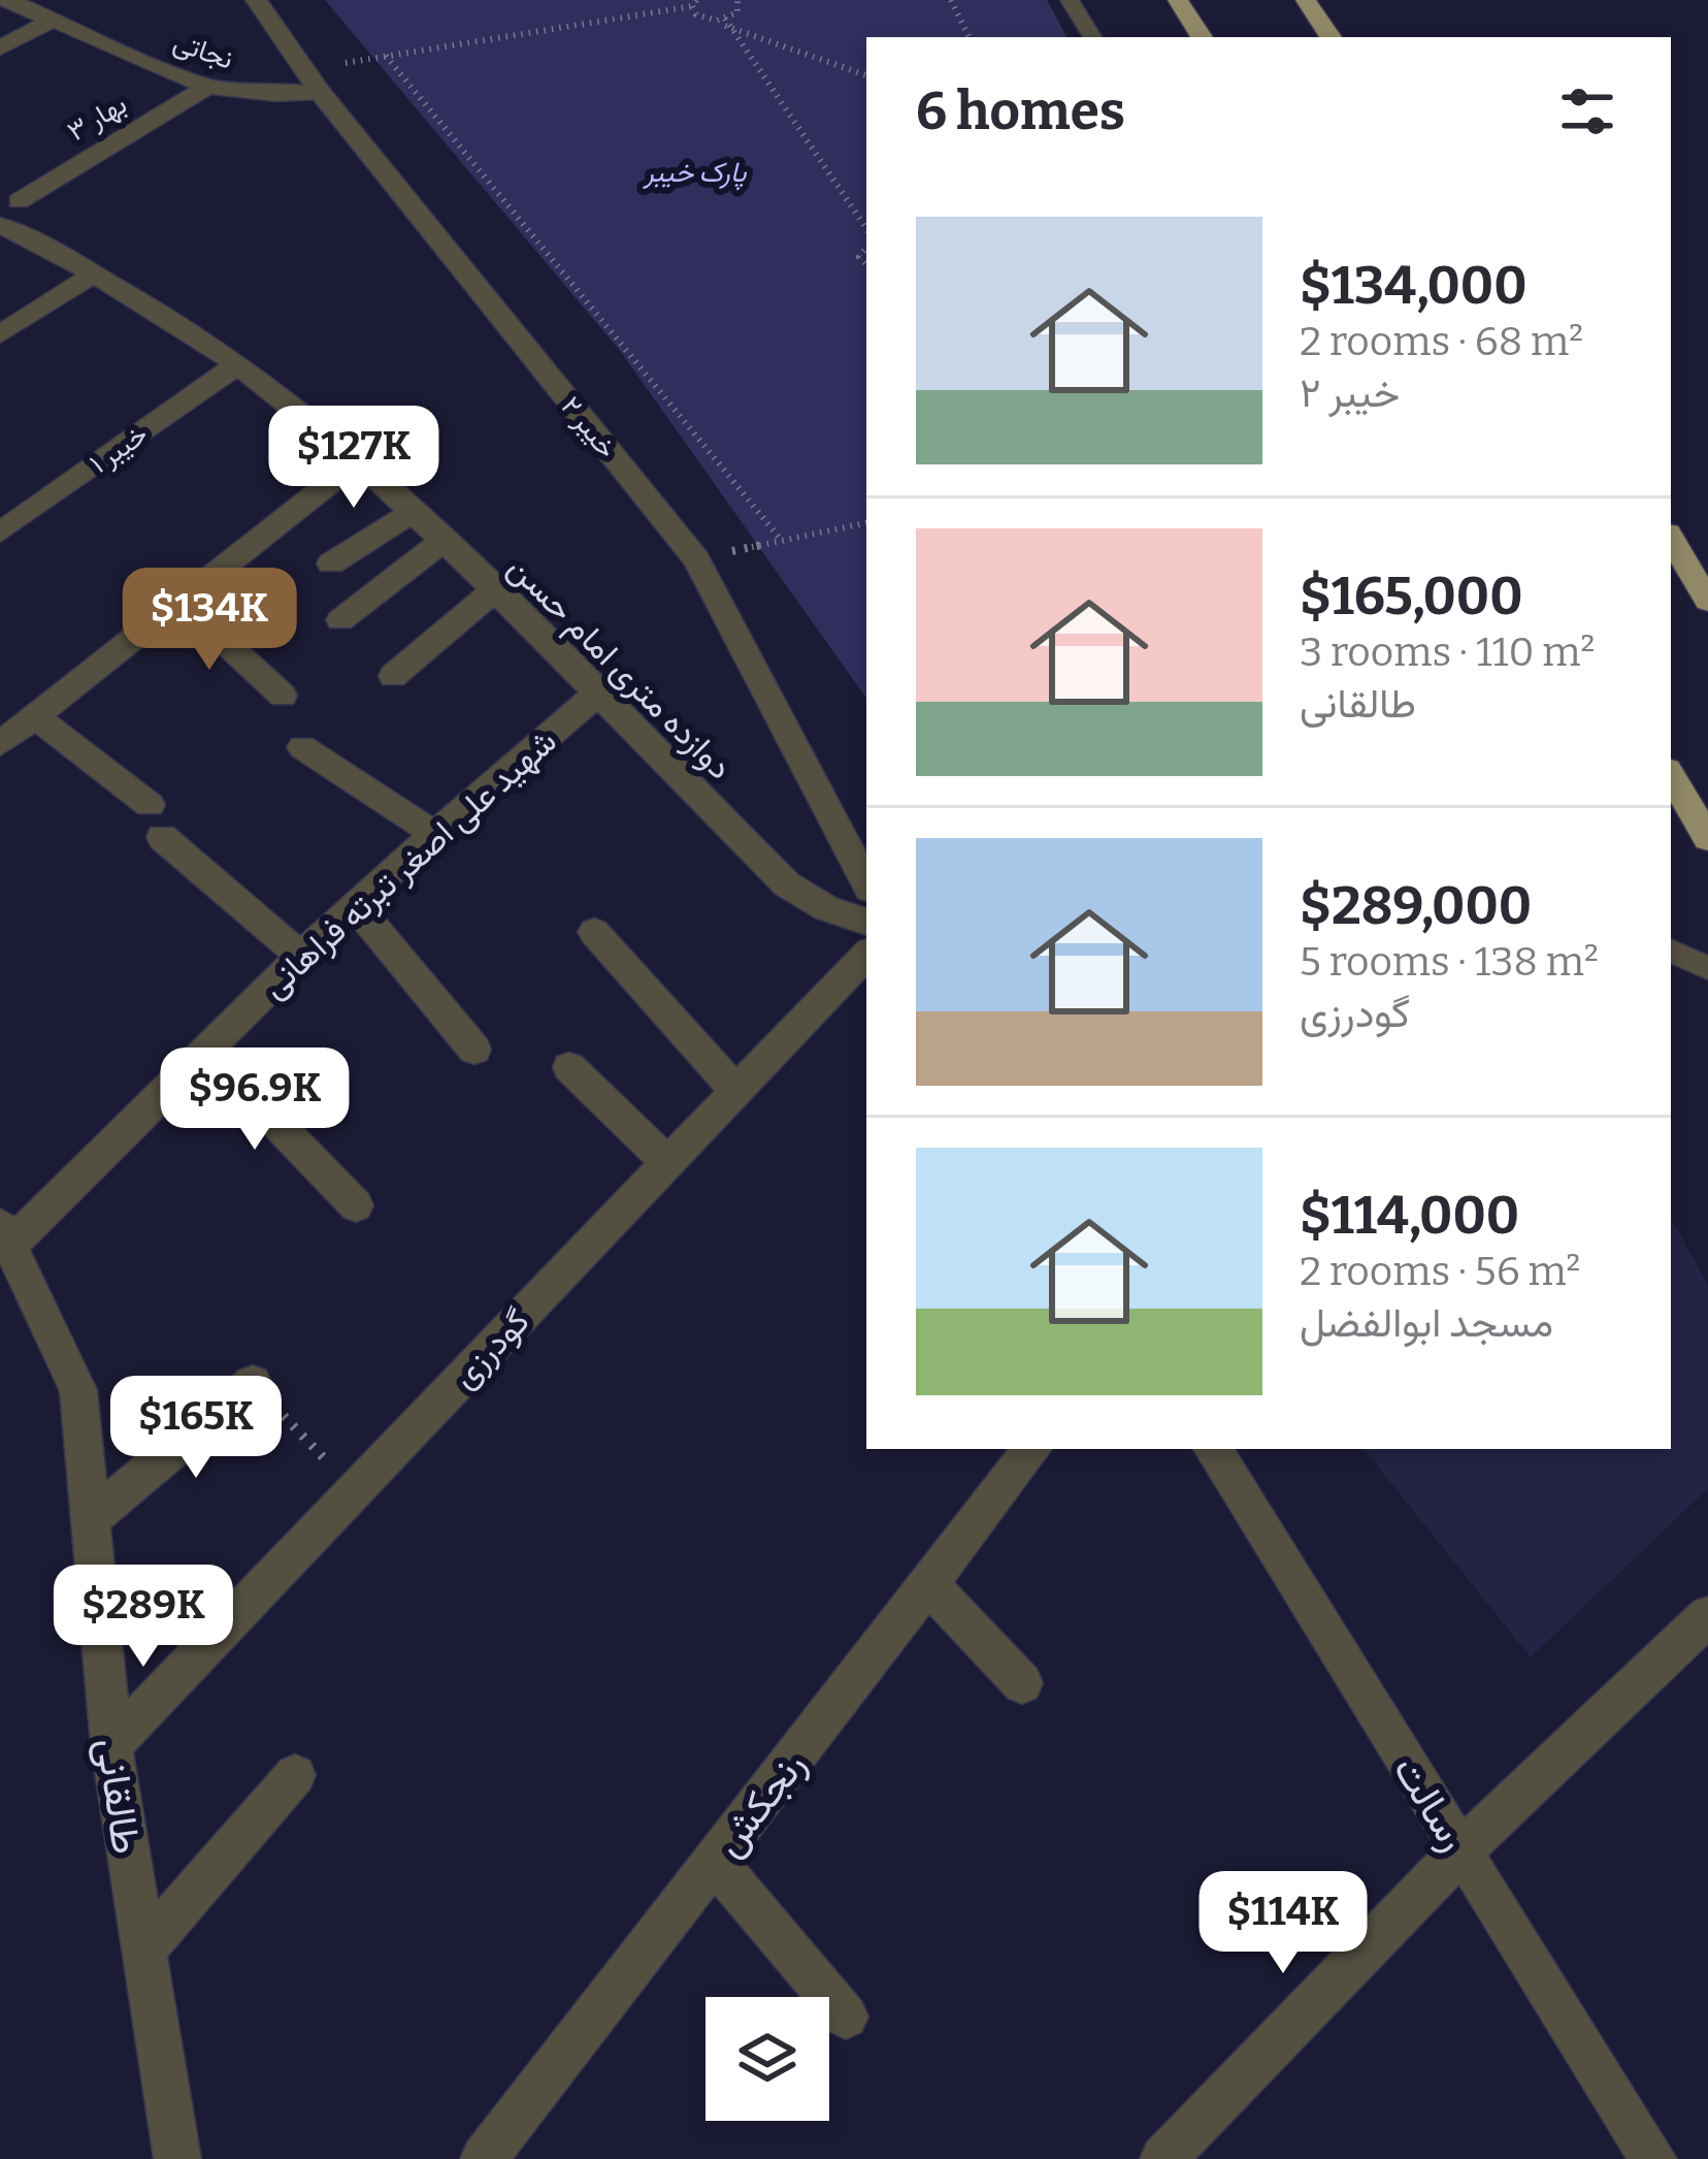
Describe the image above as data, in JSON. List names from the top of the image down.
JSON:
{
  "streets": {
    "street": [
      "نجاتی",
      "بهار ۳",
      "خیبر ۲",
      "خیبر ۱",
      "دوازده متری امام حسن",
      "شهید علی اصغر تبرته فراهانی",
      "گودرزی",
      "طالقانی",
      "رنجکش",
      "رسالت"
    ]
  },
  "crossings": [
    ["نجاتی", "بهار ۳"],
    ["نجاتی", "خیبر ۲"],
    ["خیبر ۱", "دوازده متری امام حسن"],
    ["دوازده متری امام حسن", "شهید علی اصغر تبرته فراهانی"],
    ["شهید علی اصغر تبرته فراهانی", "طالقانی"],
    ["گودرزی", "طالقانی"]
  ],
  "parks": ["پارک خیبر"],
  "page": {
    "heading": "6 homes",
    "list": [
      {
        "name": "$134,000",
        "note": "2 rooms · 68 m² · خیبر ۲"
      },
      {
        "name": "$165,000",
        "note": "3 rooms · 110 m² · طالقانی"
      },
      {
        "name": "$289,000",
        "note": "5 rooms · 138 m² · گودرزی"
      },
      {
        "name": "$114,000",
        "note": "2 rooms · 56 m² · مسجد ابوالفضل"
      }
    ],
    "price": [
      "$127K",
      "$134K",
      "$96.9K",
      "$165K",
      "$289K",
      "$114K"
    ]
  }
}
